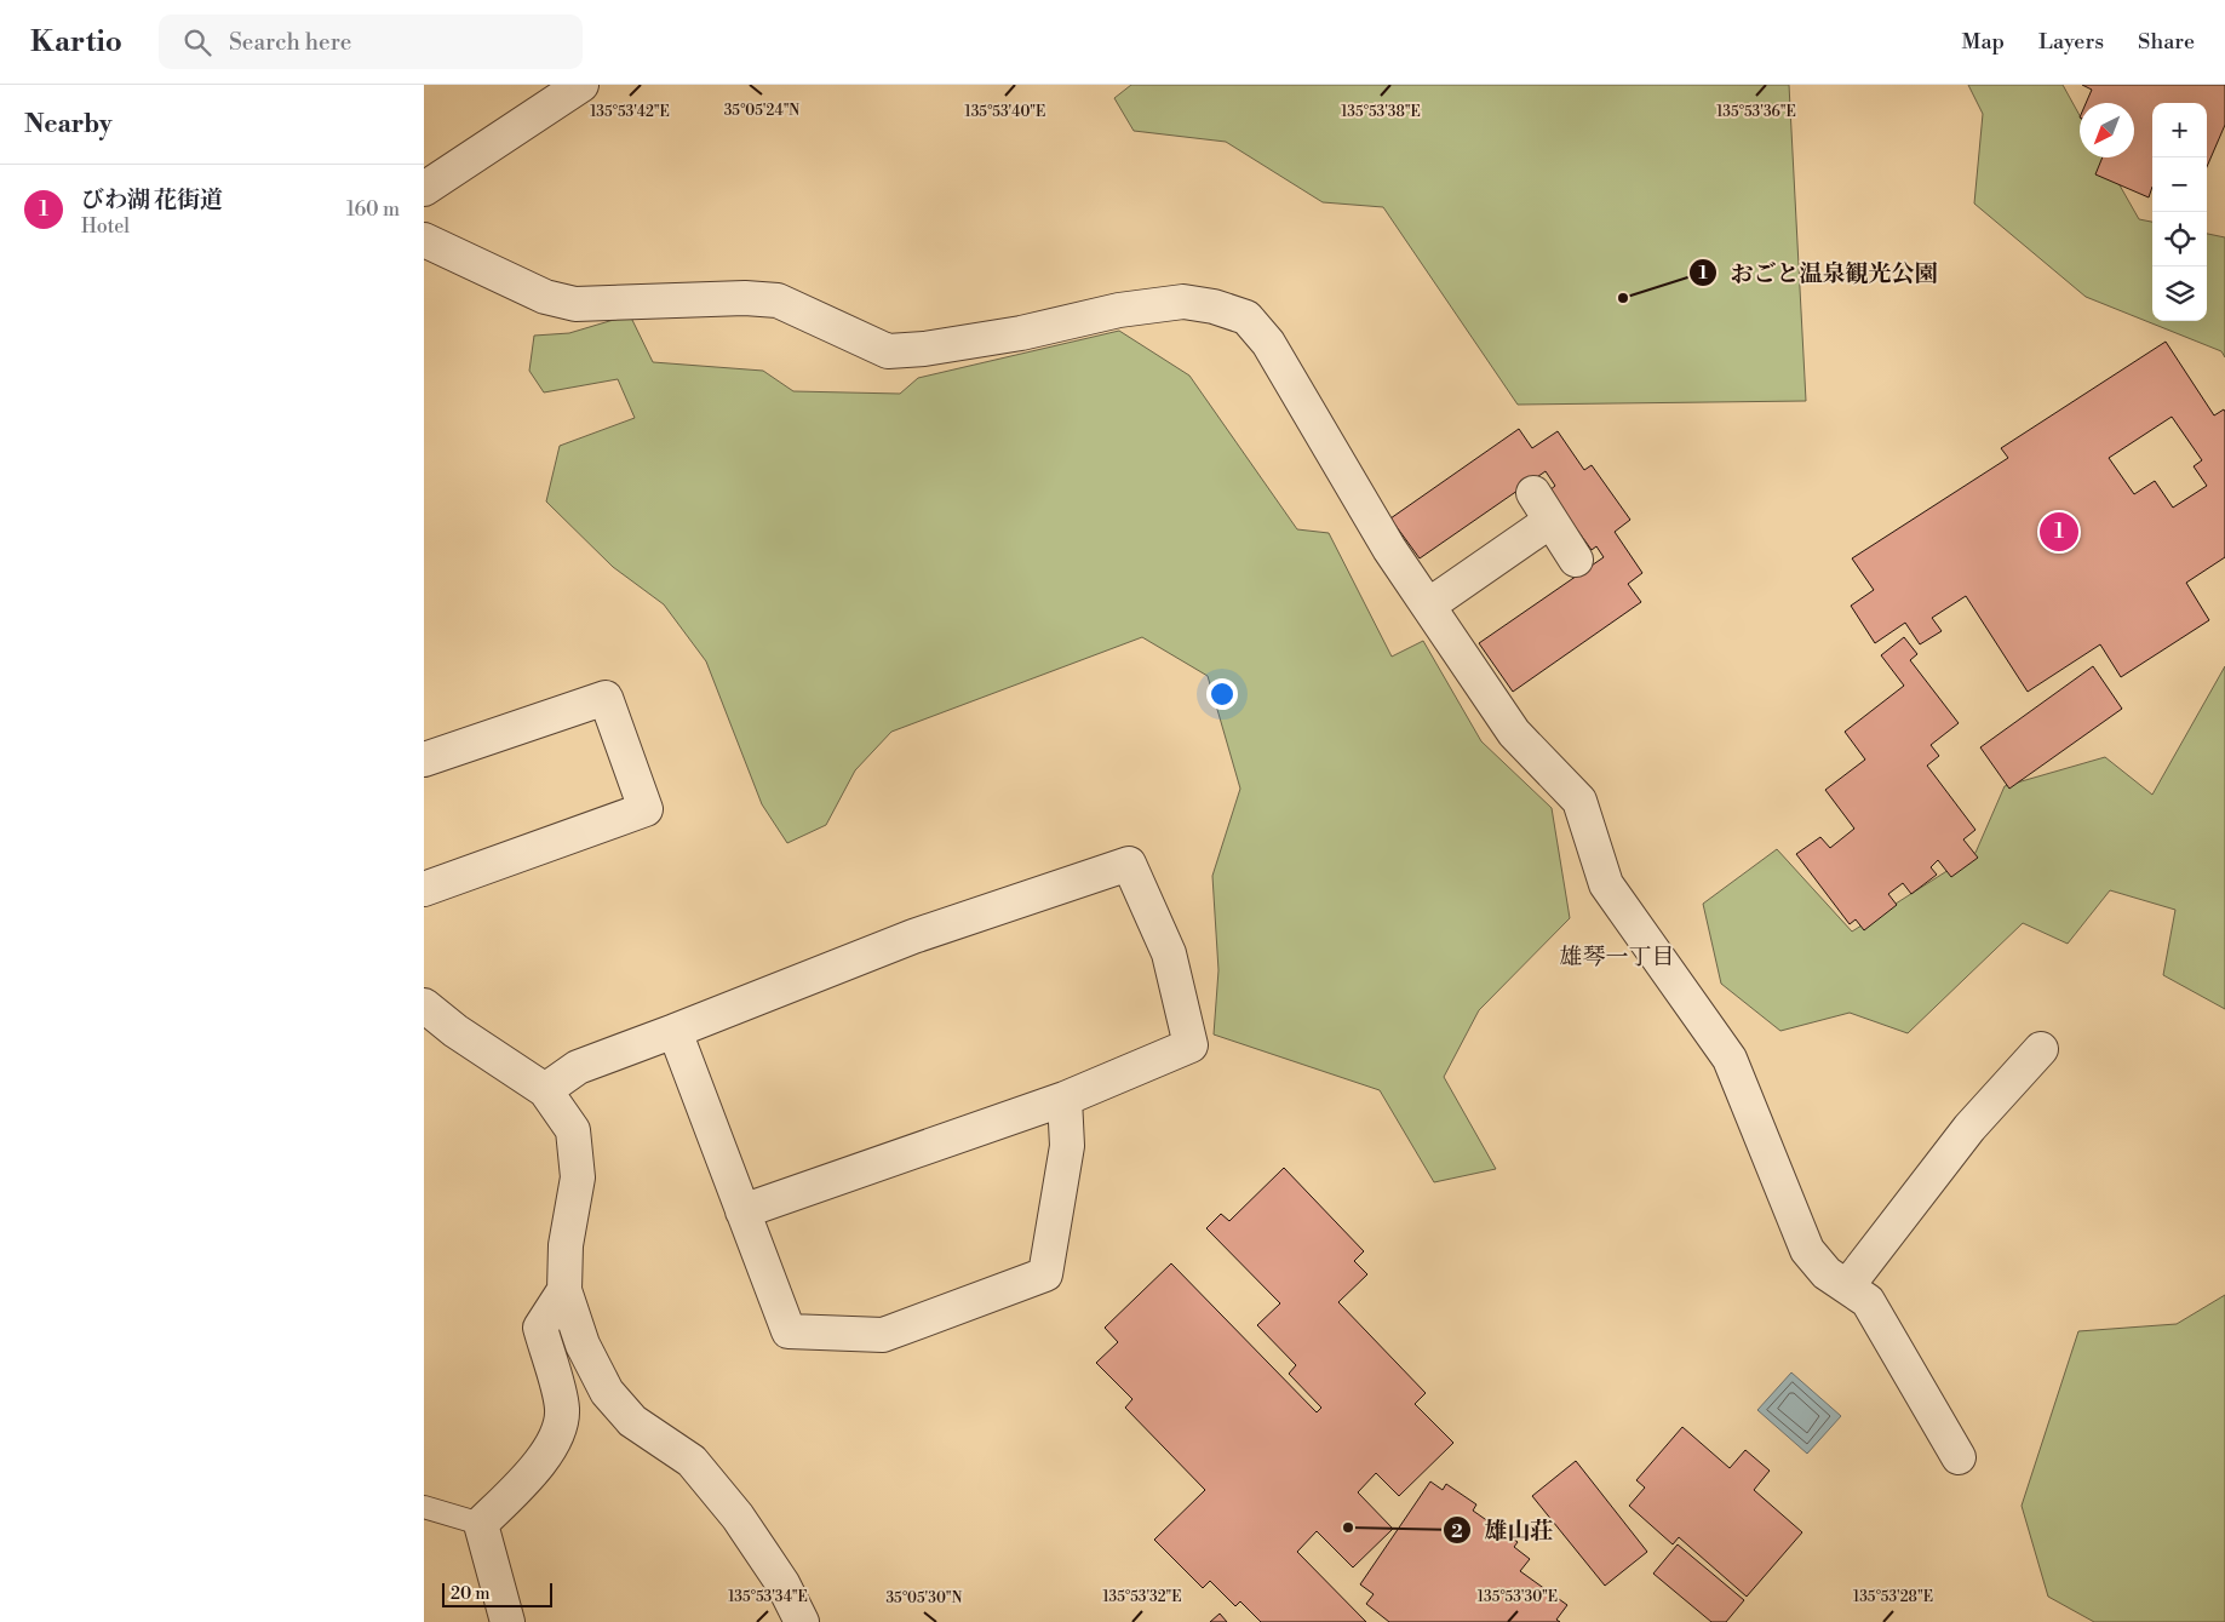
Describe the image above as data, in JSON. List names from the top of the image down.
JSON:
{
  "districts": ["雄琴一丁目"],
  "places": ["おごと温泉観光公園", "雄山荘"],
  "scale_bar": "20 m",
  "north": "bottom left",
  "page": {
    "header": "Kartio",
    "search": "Search here",
    "nav": ["Map", "Layers", "Share"],
    "heading": "Nearby",
    "map_buttons": ["+", "−"],
    "list": [
      {
        "mark": "1",
        "name": "びわ湖 花街道",
        "note": "Hotel",
        "value": "160 m"
      }
    ],
    "pins": "1",
    "scale": "20 m"
  },
  "coordinates": [
    "35°05'24\"N",
    "135°53'40\"E",
    "135°53'38\"E",
    "135°53'36\"E",
    "135°53'42\"E",
    "135°53'34\"E",
    "135°53'32\"E",
    "135°53'30\"E",
    "135°53'28\"E",
    "35°05'30\"N"
  ]
}
